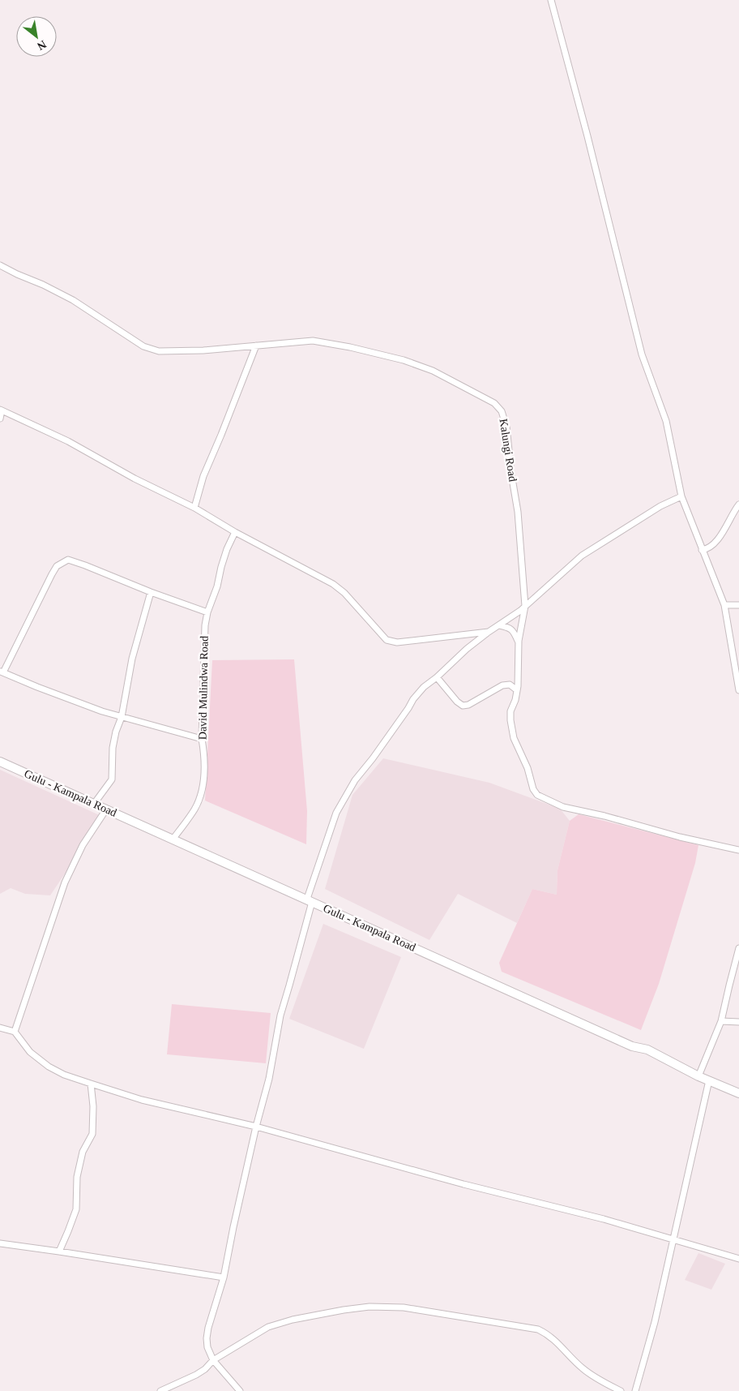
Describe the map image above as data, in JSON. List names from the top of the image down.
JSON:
{
  "streets": {
    "main road": ["Gulu - Kampala Road"],
    "street": ["Kalungi Road", "David Mulindwa Road"]
  },
  "crossings": [
    ["David Mulindwa Road", "Gulu - Kampala Road"]
  ],
  "north": "bottom right"
}
